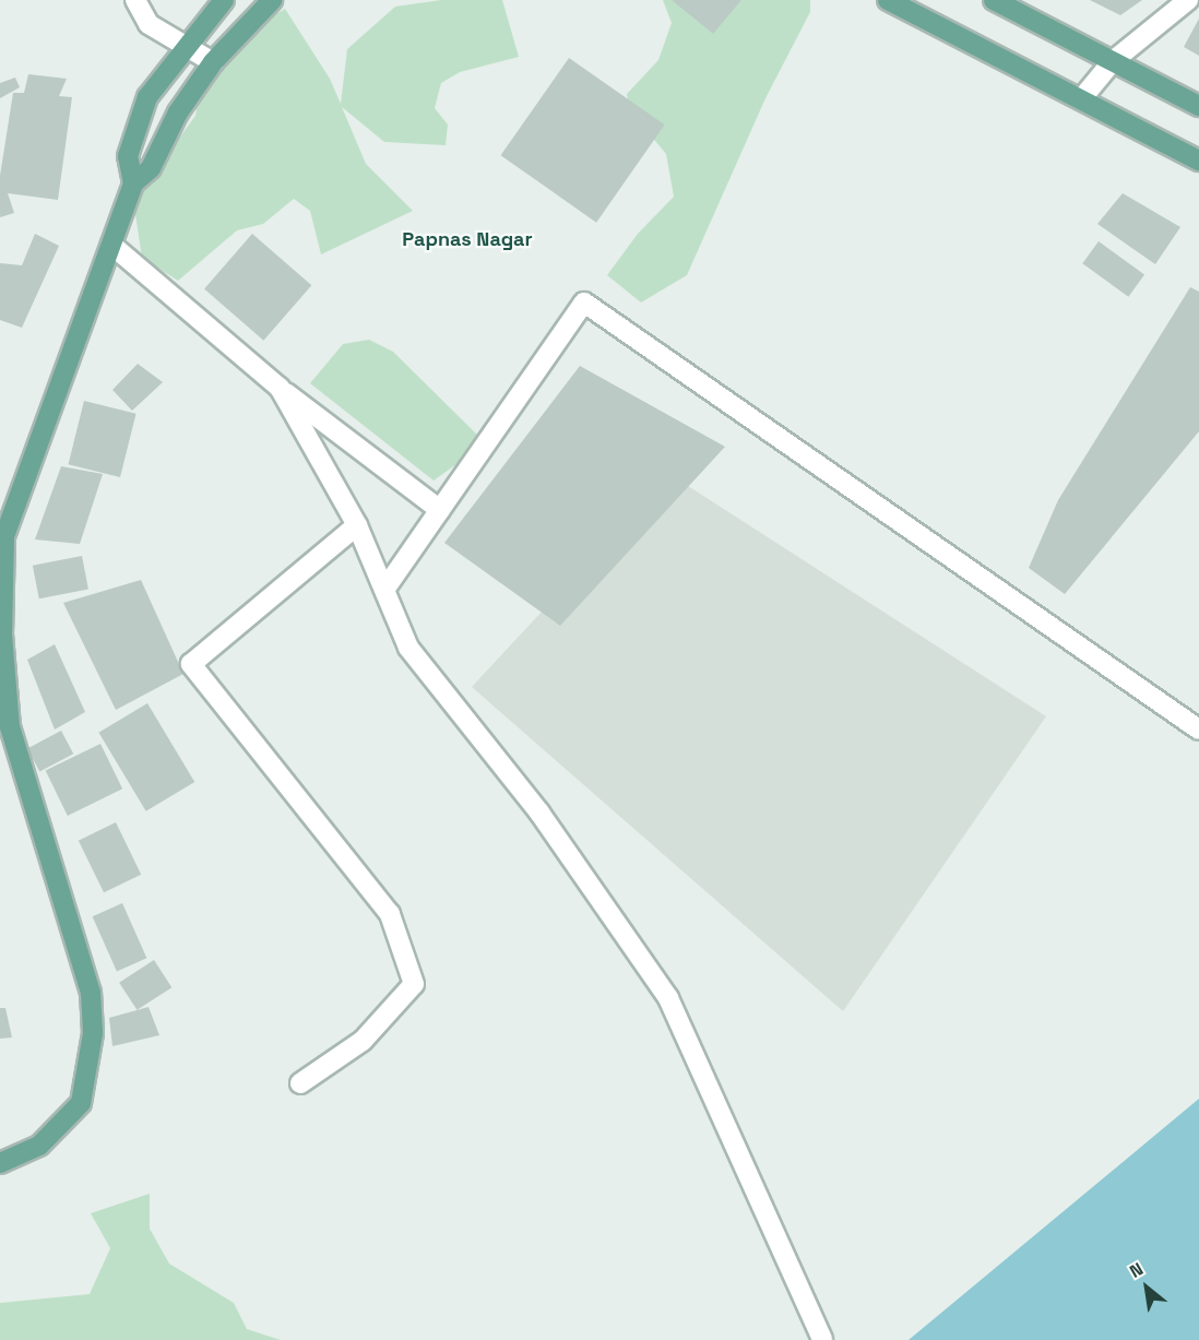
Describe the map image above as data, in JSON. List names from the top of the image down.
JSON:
{
  "districts": ["Papnas Nagar"],
  "north": "top left"
}
